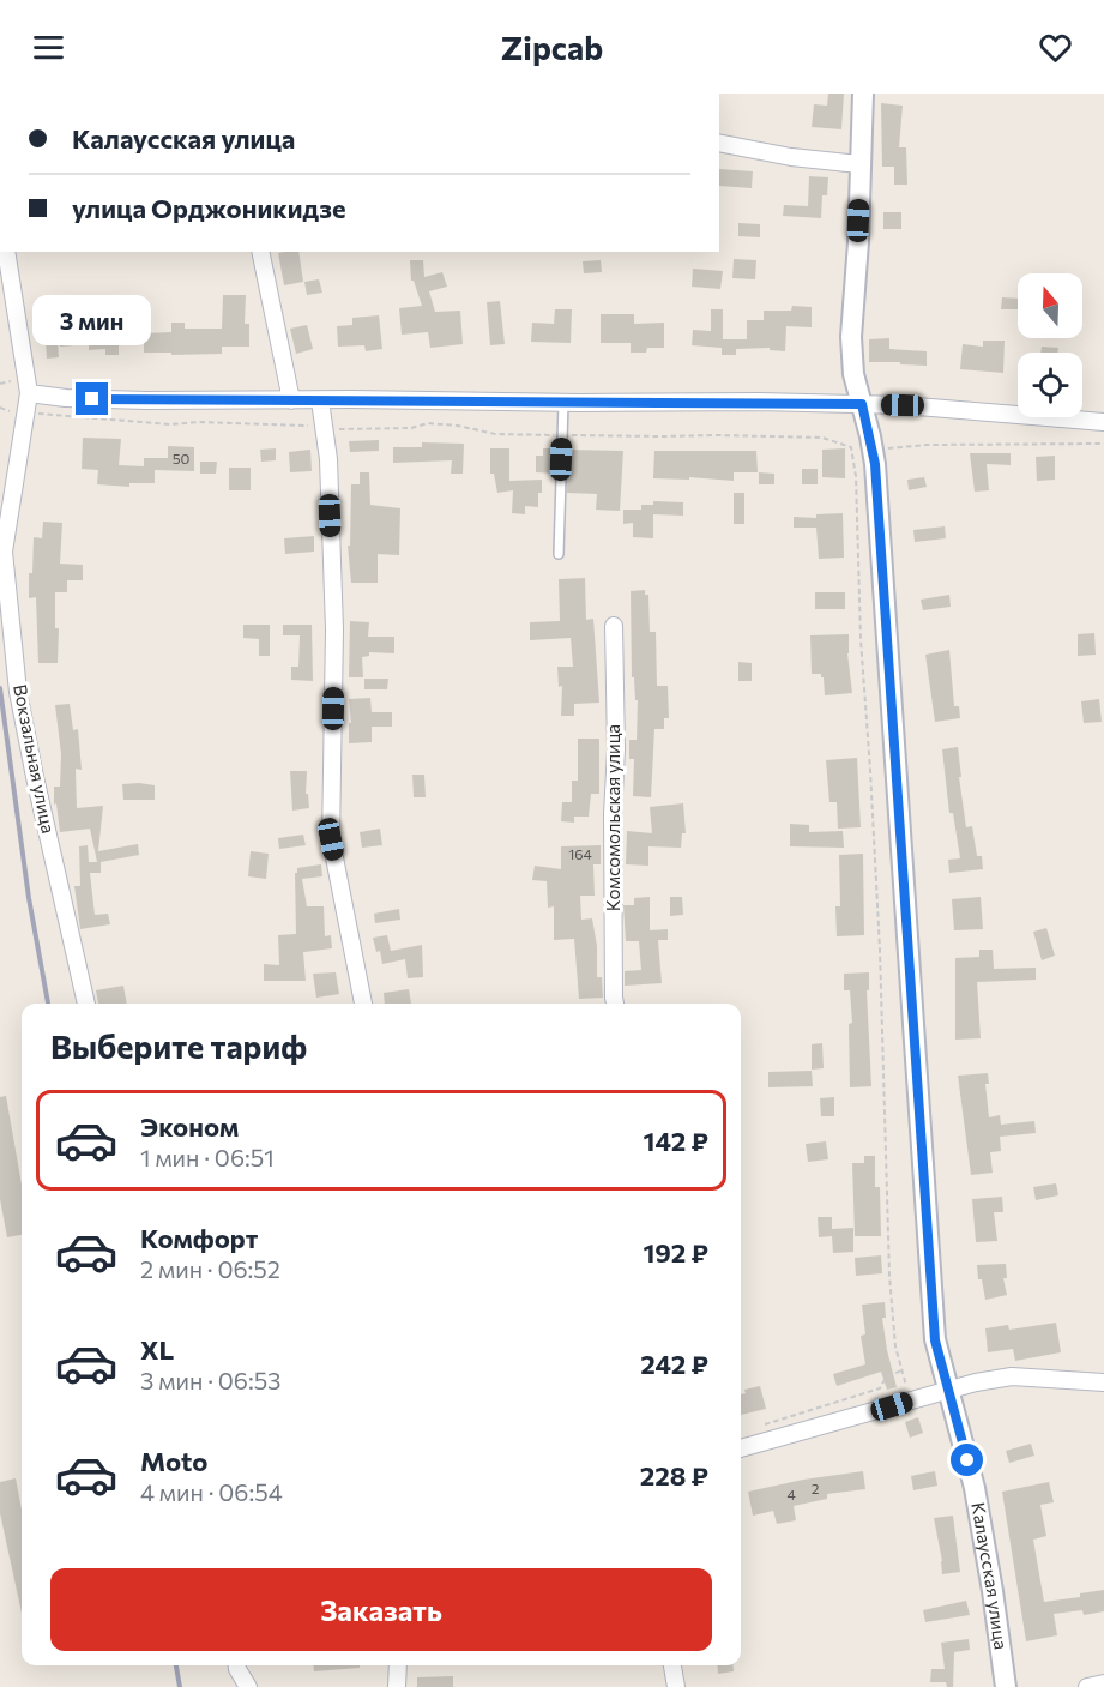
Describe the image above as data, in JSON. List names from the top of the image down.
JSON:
{
  "streets": {
    "street": ["Вокзальная улица", "Комсомольская улица", "Калаусская улица"]
  },
  "house_numbers": [
    "50",
    "164",
    "2",
    "4"
  ],
  "north": "top",
  "page": {
    "header": "Zipcab",
    "banner": ["Калаусская улица", "улица Орджоникидзе"],
    "bubble": "3 мин",
    "heading": "Выберите тариф",
    "list": [
      {
        "name": "Эконом",
        "note": "1 мин · 06:51",
        "value": "142 ₽"
      },
      {
        "name": "Комфорт",
        "note": "2 мин · 06:52",
        "value": "192 ₽"
      },
      {
        "name": "XL",
        "note": "3 мин · 06:53",
        "value": "242 ₽"
      },
      {
        "name": "Moto",
        "note": "4 мин · 06:54",
        "value": "228 ₽"
      }
    ],
    "buttons": "Заказать"
  }
}
